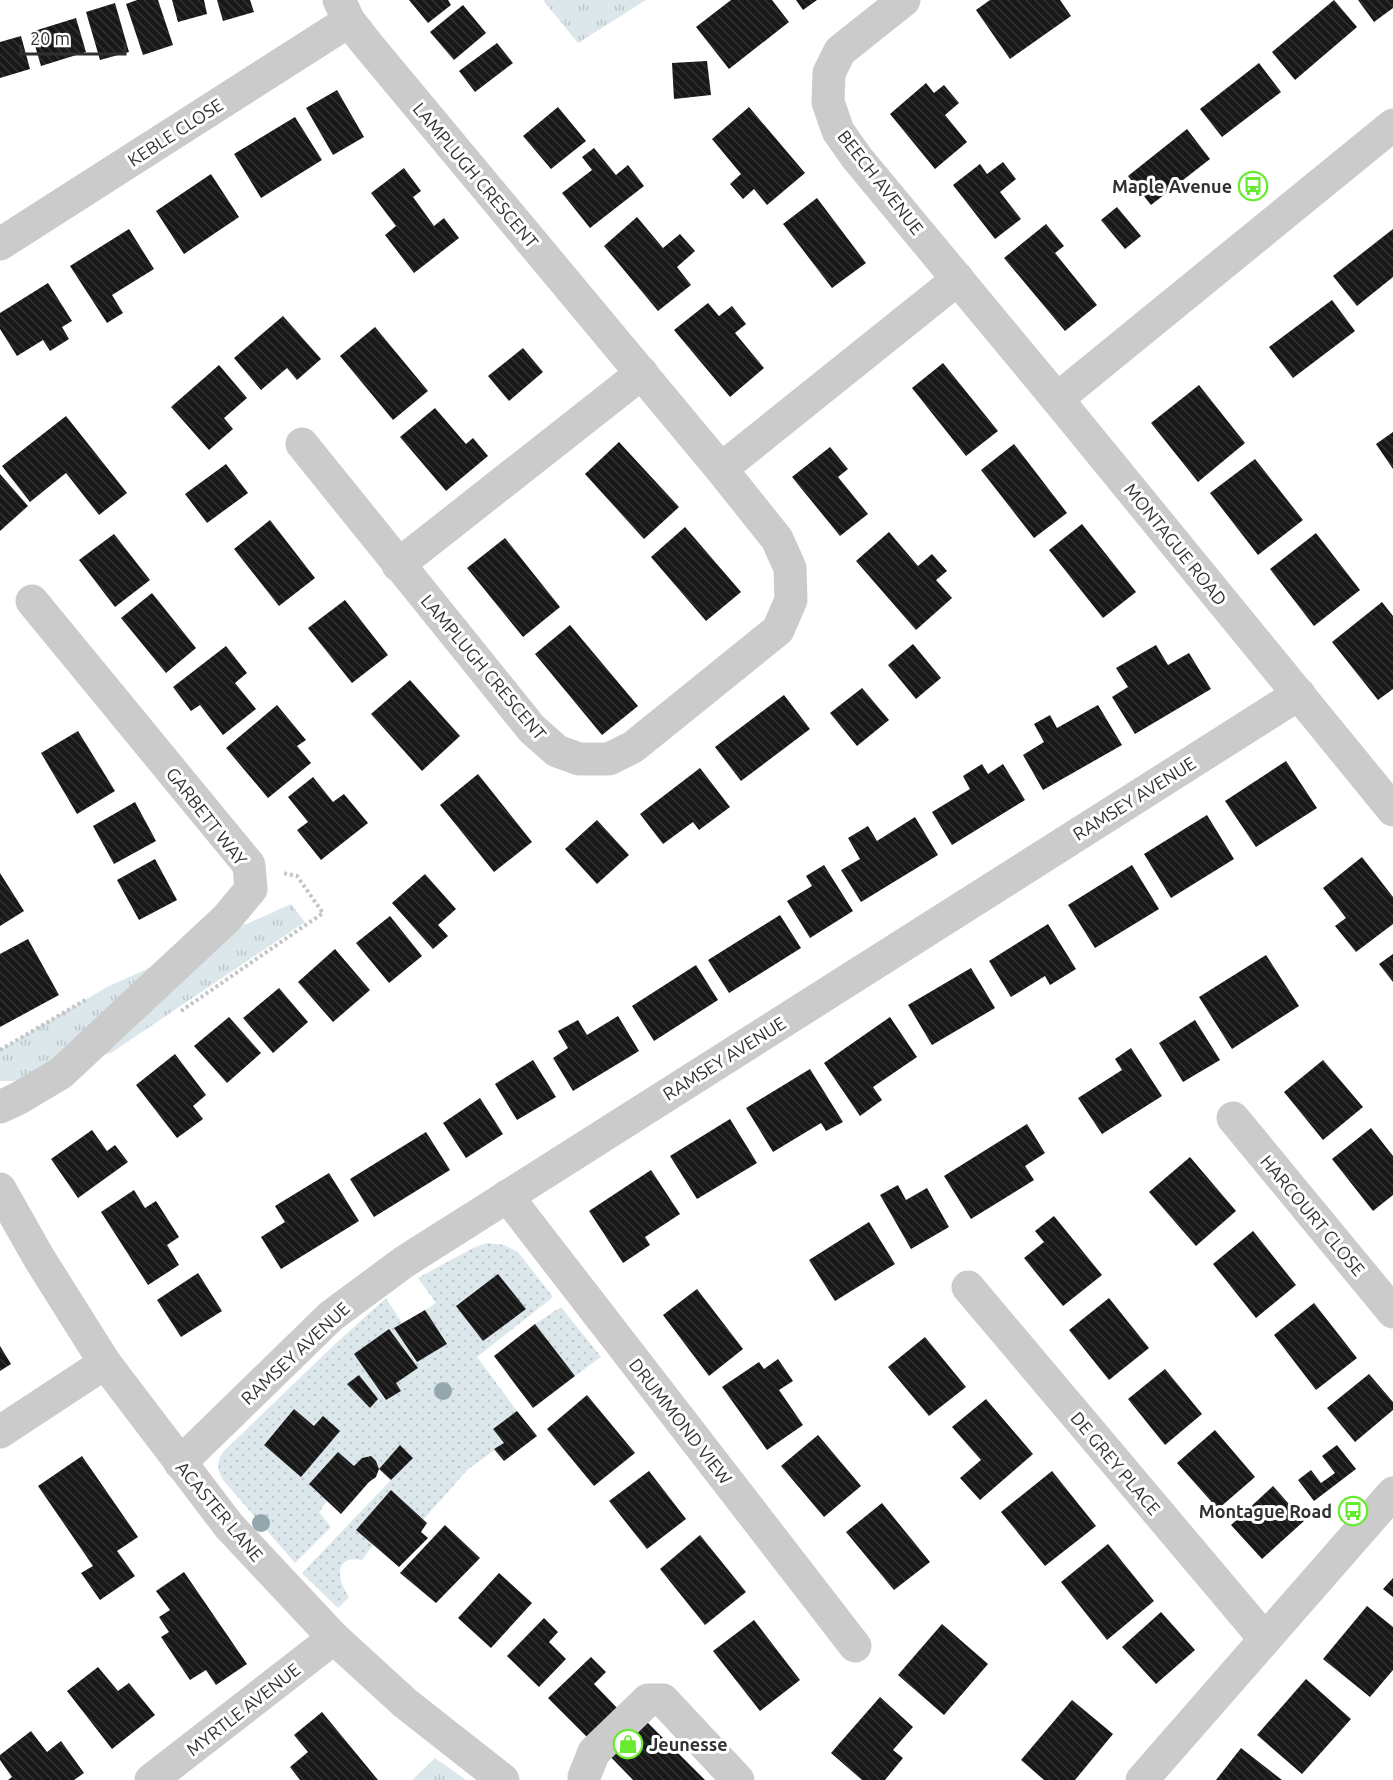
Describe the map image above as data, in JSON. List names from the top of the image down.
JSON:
{
  "streets": {
    "street": [
      "KEBLE CLOSE",
      "LAMPLUGH CRESCENT",
      "BEECH AVENUE",
      "MONTAGUE ROAD",
      "RAMSEY AVENUE",
      "GARBETT WAY",
      "HARCOURT CLOSE",
      "DRUMMOND VIEW",
      "DE GREY PLACE",
      "ACASTER LANE",
      "MYRTLE AVENUE"
    ]
  },
  "crossings": [
    ["KEBLE CLOSE", "LAMPLUGH CRESCENT"],
    ["BEECH AVENUE", "MONTAGUE ROAD"],
    ["MONTAGUE ROAD", "RAMSEY AVENUE"],
    ["RAMSEY AVENUE", "DRUMMOND VIEW"],
    ["RAMSEY AVENUE", "ACASTER LANE"],
    ["ACASTER LANE", "MYRTLE AVENUE"]
  ],
  "places": {
    "bus stop": ["Maple Avenue", "Montague Road"],
    "shop": ["Jeunesse"]
  },
  "scale_bar": "20 m"
}
